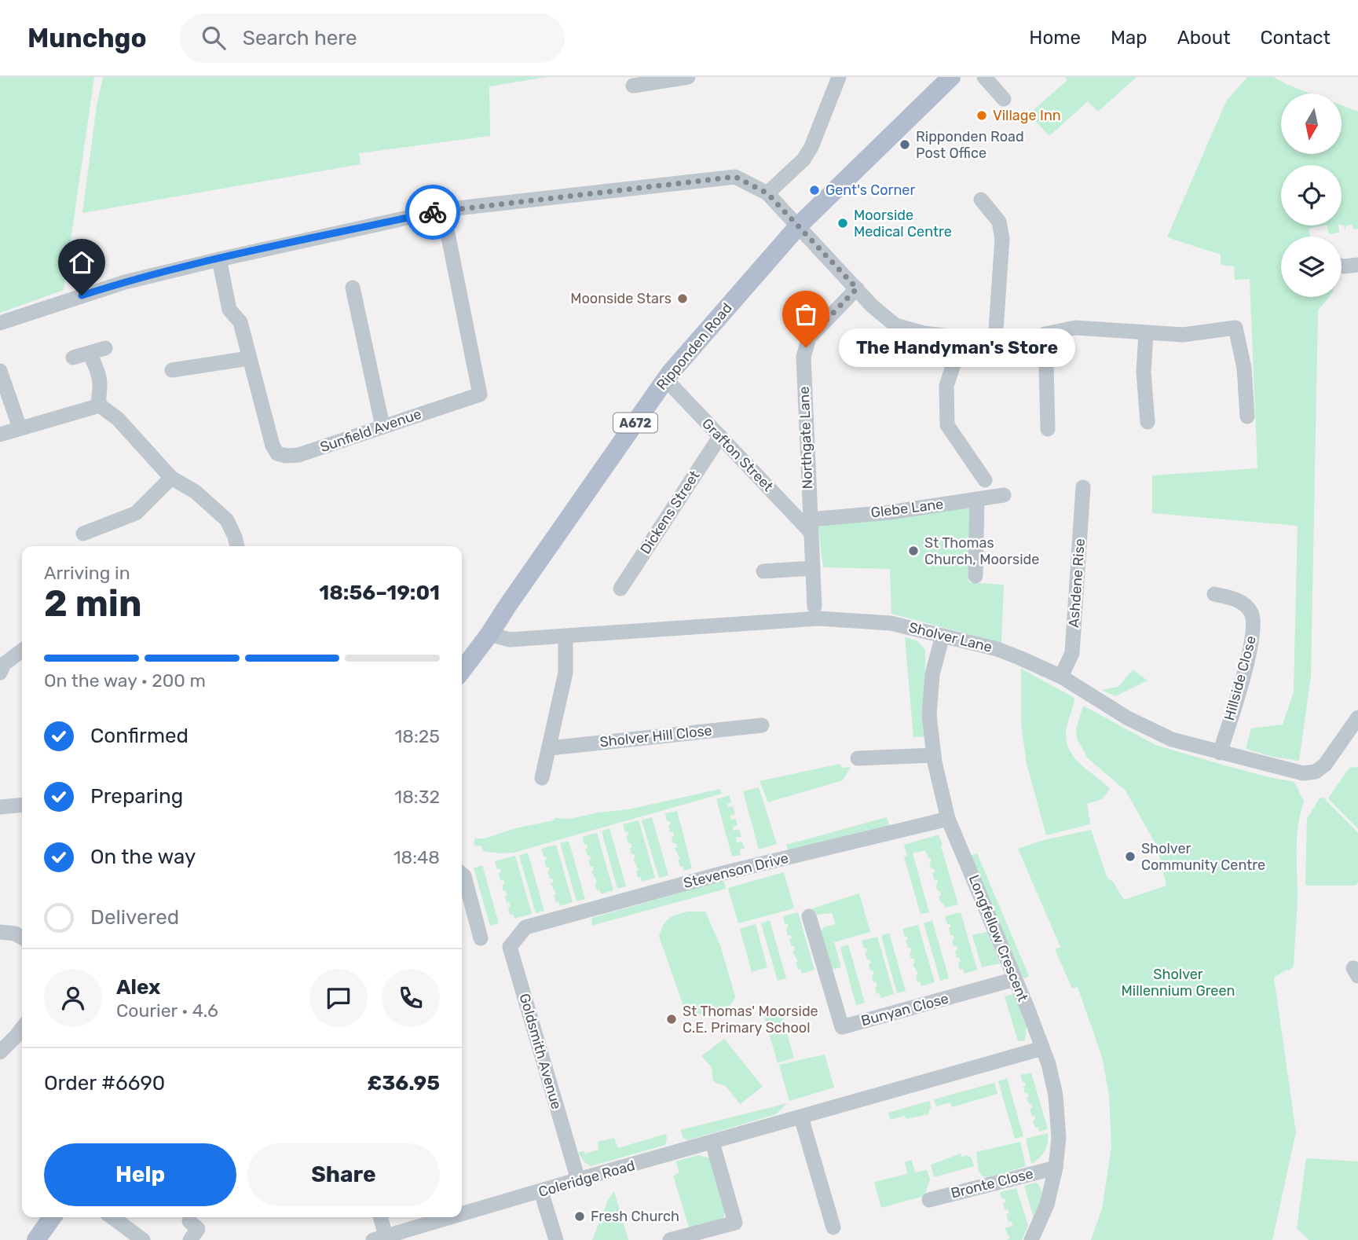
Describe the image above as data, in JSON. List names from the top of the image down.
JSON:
{
  "streets": {
    "main road": ["Ripponden Road", "A672"],
    "street": [
      "Sunfield Avenue",
      "Northgate Lane",
      "Grafton Street",
      "Glebe Lane",
      "Dickens Street",
      "Ashdene Rise",
      "Sholver Lane",
      "Hillside Close",
      "Sholver Hill Close",
      "Stevenson Drive",
      "Longfellow Crescent",
      "Bunyan Close",
      "Goldsmith Avenue",
      "Coleridge Road",
      "Bronte Close"
    ]
  },
  "crossings": [
    ["Ripponden Road", "Grafton Street"],
    ["Ripponden Road", "Sholver Lane"],
    ["Northgate Lane", "Grafton Street"],
    ["Northgate Lane", "Glebe Lane"],
    ["Grafton Street", "Glebe Lane"],
    ["Grafton Street", "Dickens Street"],
    ["Ashdene Rise", "Sholver Lane"],
    ["Sholver Lane", "Hillside Close"],
    ["Sholver Lane", "Longfellow Crescent"],
    ["Stevenson Drive", "Longfellow Crescent"],
    ["Stevenson Drive", "Goldsmith Avenue"],
    ["Longfellow Crescent", "Bunyan Close"],
    ["Longfellow Crescent", "Coleridge Road"],
    ["Longfellow Crescent", "Bronte Close"],
    ["Goldsmith Avenue", "Coleridge Road"]
  ],
  "parks": ["Sholver Millennium Green"],
  "places": [
    "Village Inn",
    "Ripponden Road Post Office",
    "Gent's Corner",
    "Moorside Medical Centre",
    "Moonside Stars",
    "The Handyman's Store",
    "St Thomas Church, Moorside",
    "Sholver Community Centre",
    "St Thomas' Moorside C.E. Primary School",
    "Fresh Church"
  ],
  "north": "bottom",
  "page": {
    "header": "Munchgo",
    "search": "Search here",
    "nav": [
      "Home",
      "Map",
      "About",
      "Contact"
    ],
    "bubble": "The Handyman's Store",
    "heading": ["2 min", "Arriving in", "18:56–19:01"],
    "panel": [
      "Alex",
      "Courier · 4.6",
      "Order #6690",
      "£36.95"
    ],
    "bar": "On the way · 200 m",
    "list": [
      ["Confirmed", "18:25"],
      ["Preparing", "18:32"],
      ["On the way", "18:48"],
      "Delivered"
    ],
    "buttons": ["Help", "Share"]
  }
}
